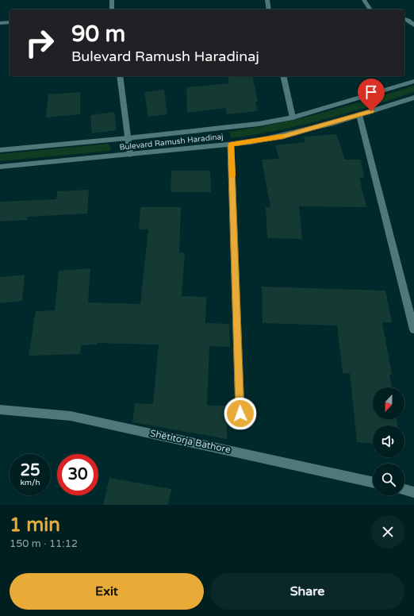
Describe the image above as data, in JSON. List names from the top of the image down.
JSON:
{
  "streets": {
    "street": ["Bulevard Ramush Haradinaj", "Shëtitorja Bathore"]
  },
  "north": "bottom",
  "page": {
    "turn": ["90 m", "Bulevard Ramush Haradinaj"],
    "speed": "25 km/h",
    "limit": "30",
    "heading": ["1 min", "150 m · 11:12"],
    "buttons": ["Exit", "Share"]
  }
}
